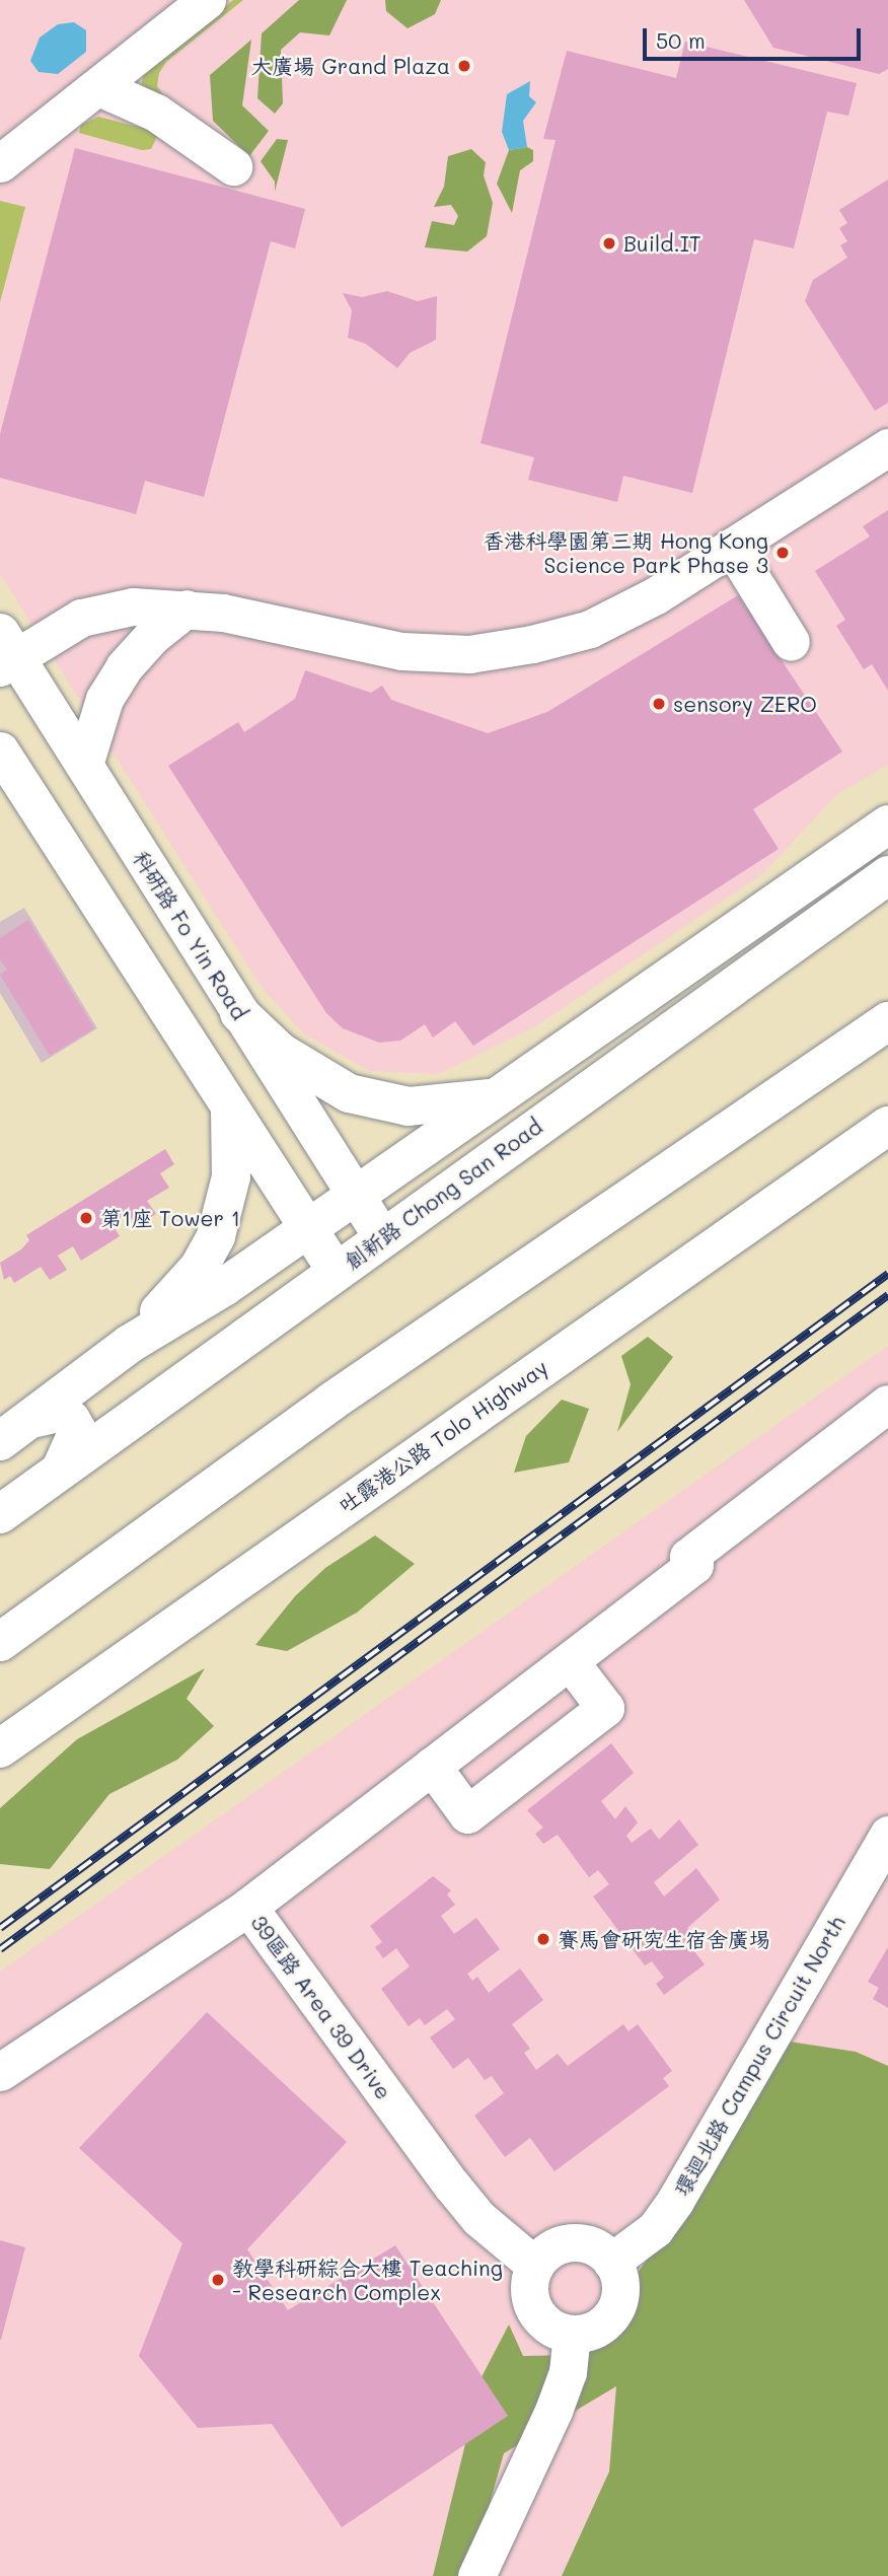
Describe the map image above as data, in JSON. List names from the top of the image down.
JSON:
{
  "streets": {
    "main road": ["創新路 Chong San Road", "吐露港公路 Tolo Highway"],
    "street": ["科研路 Fo Yin Road", "39區路 Area 39 Drive", "環迴北路 Campus Circuit North"]
  },
  "crossings": [
    ["科研路 Fo Yin Road", "創新路 Chong San Road"],
    ["39區路 Area 39 Drive", "環迴北路 Campus Circuit North"]
  ],
  "places": [
    "大廣場 Grand Plaza",
    "Build.IT",
    "香港科學園第三期 Hong Kong Science Park Phase 3",
    "sensory ZERO",
    "第1座 Tower 1",
    "賽馬會研究生宿舍廣埸",
    "教學科研綜合大樓 Teaching - Research Complex"
  ],
  "scale_bar": "50 m"
}
